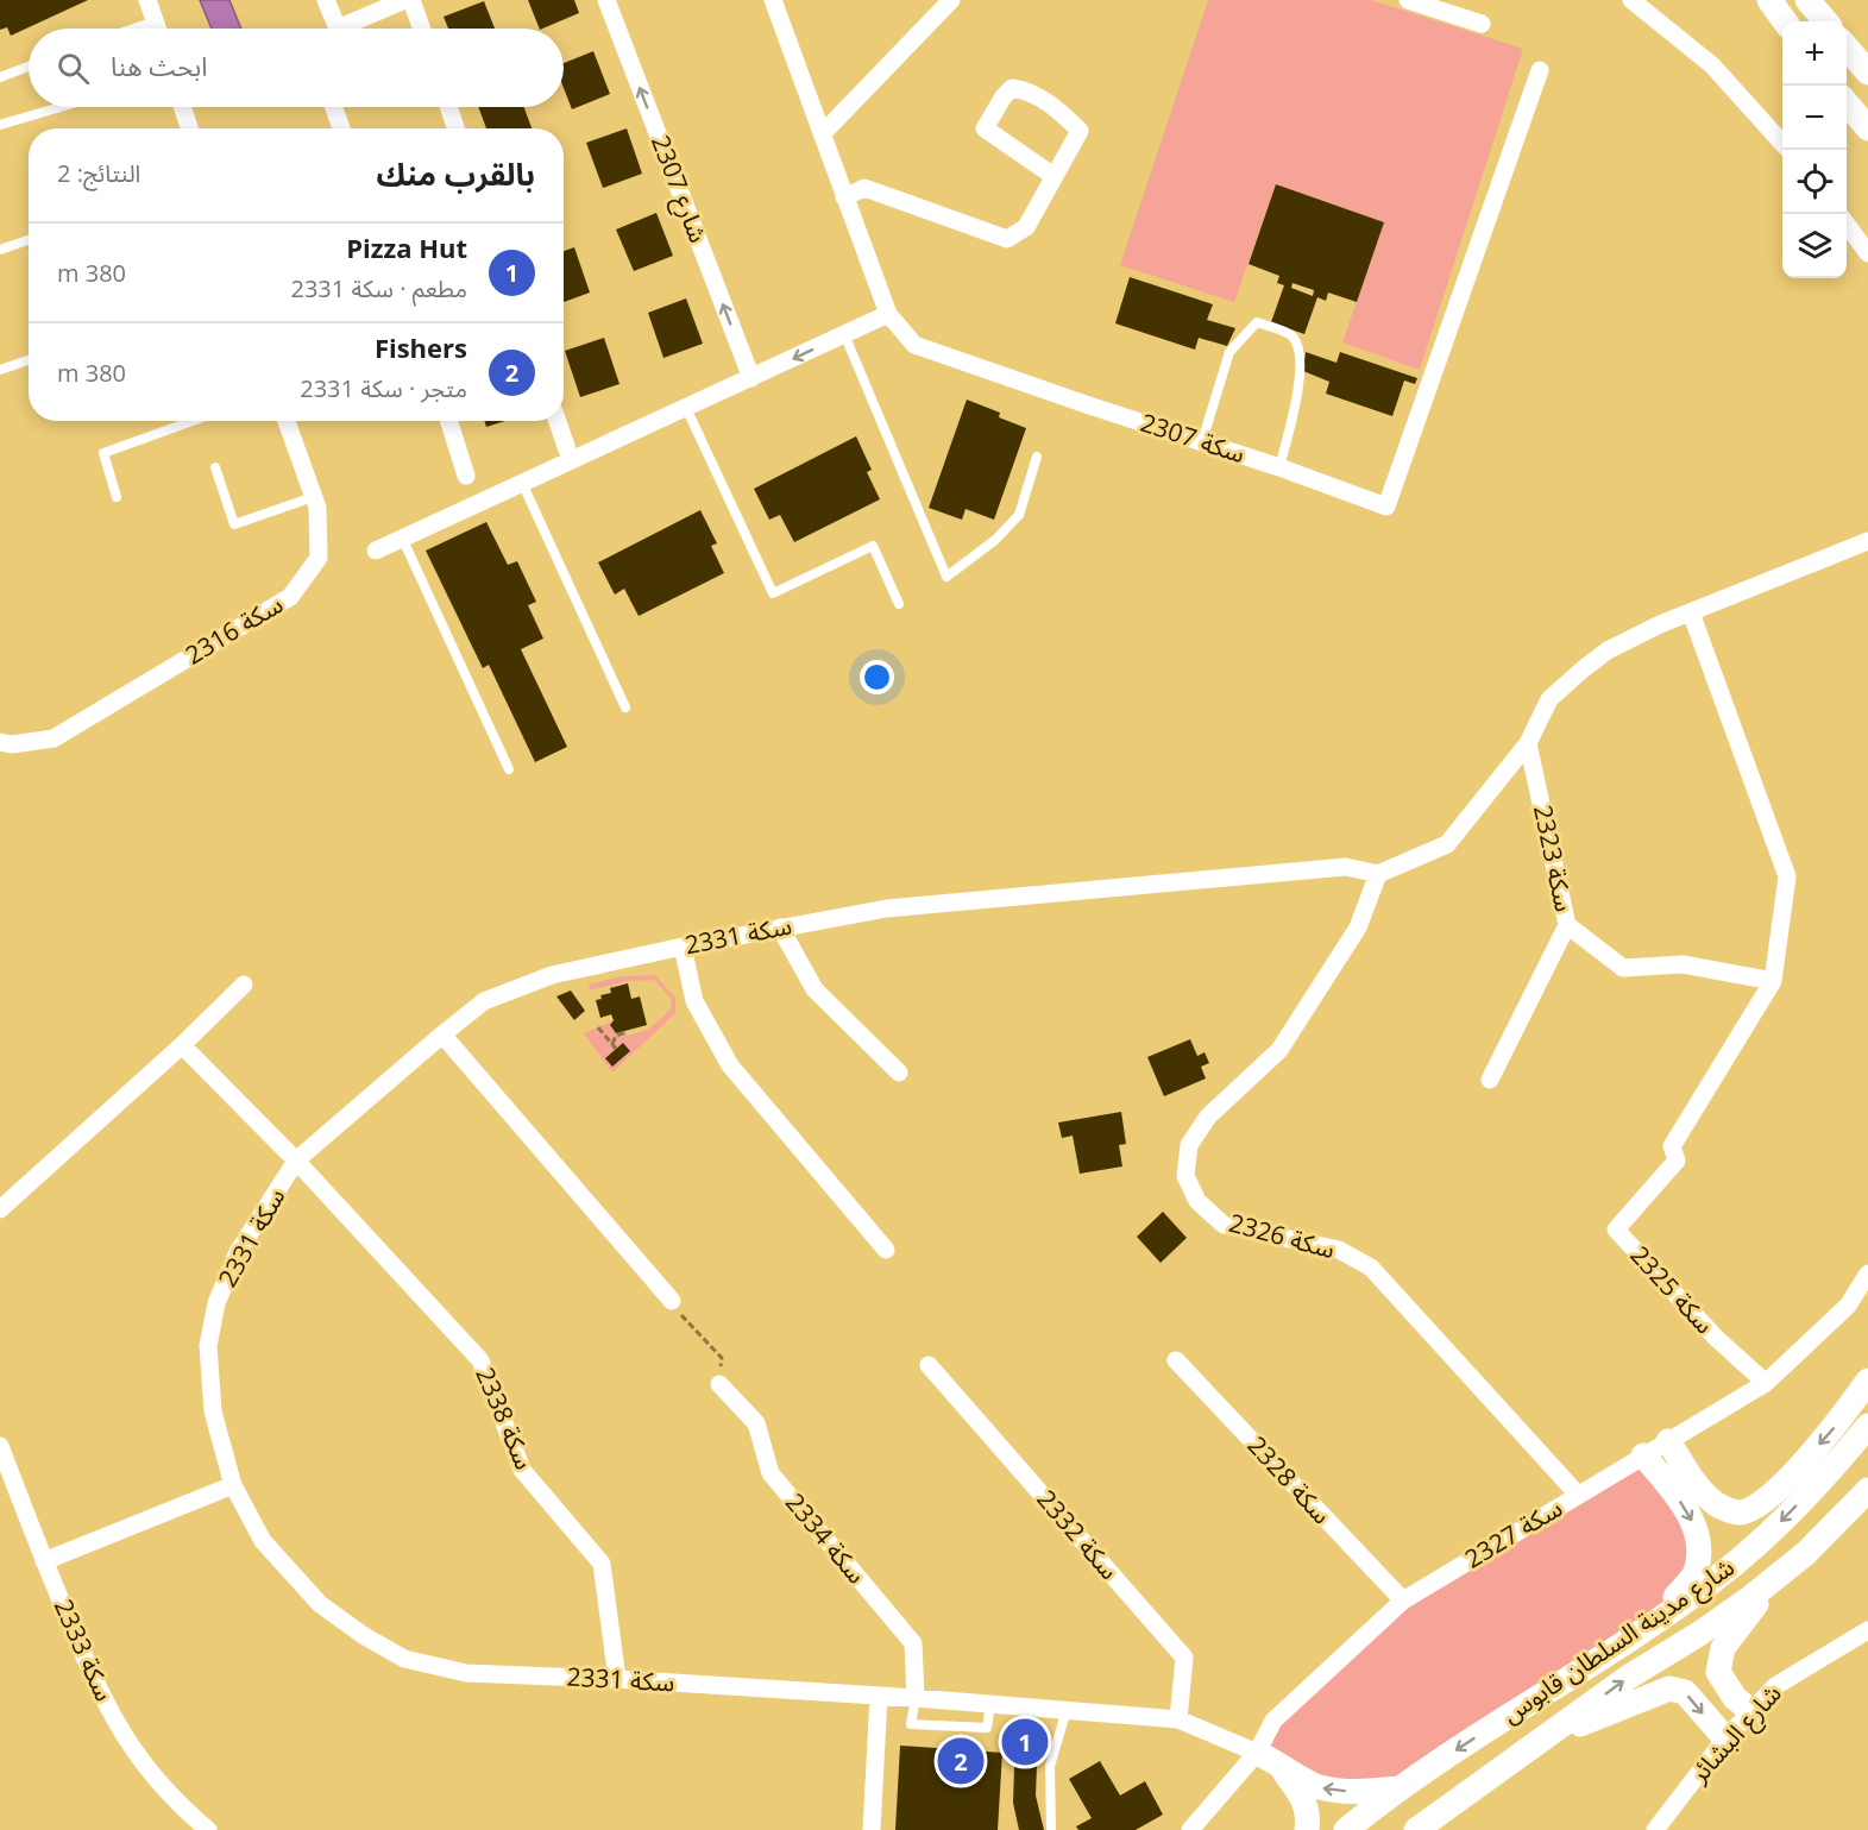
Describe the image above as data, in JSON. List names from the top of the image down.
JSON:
{
  "streets": {
    "main road": ["شارع مدينة السلطان قابوس"],
    "street": [
      "2307 شارع",
      "سكة 2307",
      "2316 سكة",
      "سكة 2323",
      "سكة 2331",
      "سكة 2326",
      "سكة 2325",
      "سكة 2338",
      "سكة 2328",
      "سكة 2327",
      "سكة 2332",
      "سكة 2334",
      "سكة 2333",
      "شارع البشائر"
    ]
  },
  "crossings": [
    ["سكة 2323", "سكة 2325"],
    ["سكة 2331", "سكة 2326"],
    ["سكة 2331", "سكة 2338"],
    ["سكة 2331", "سكة 2327"],
    ["سكة 2331", "سكة 2332"],
    ["سكة 2331", "سكة 2334"],
    ["سكة 2326", "سكة 2327"],
    ["سكة 2325", "سكة 2327"],
    ["سكة 2328", "سكة 2327"]
  ],
  "one_way": ["2307 شارع"],
  "page": {
    "map_buttons": ["+", "−"],
    "search": "ابحث هنا",
    "heading": ["بالقرب منك", "النتائج: 2"],
    "list": [
      {
        "mark": "1",
        "name": "Pizza Hut",
        "note": "مطعم · سكة 2331",
        "value": "380 m"
      },
      {
        "mark": "2",
        "name": "Fishers",
        "note": "متجر · سكة 2331",
        "value": "380 m"
      }
    ],
    "pins": ["1", "2"]
  }
}
